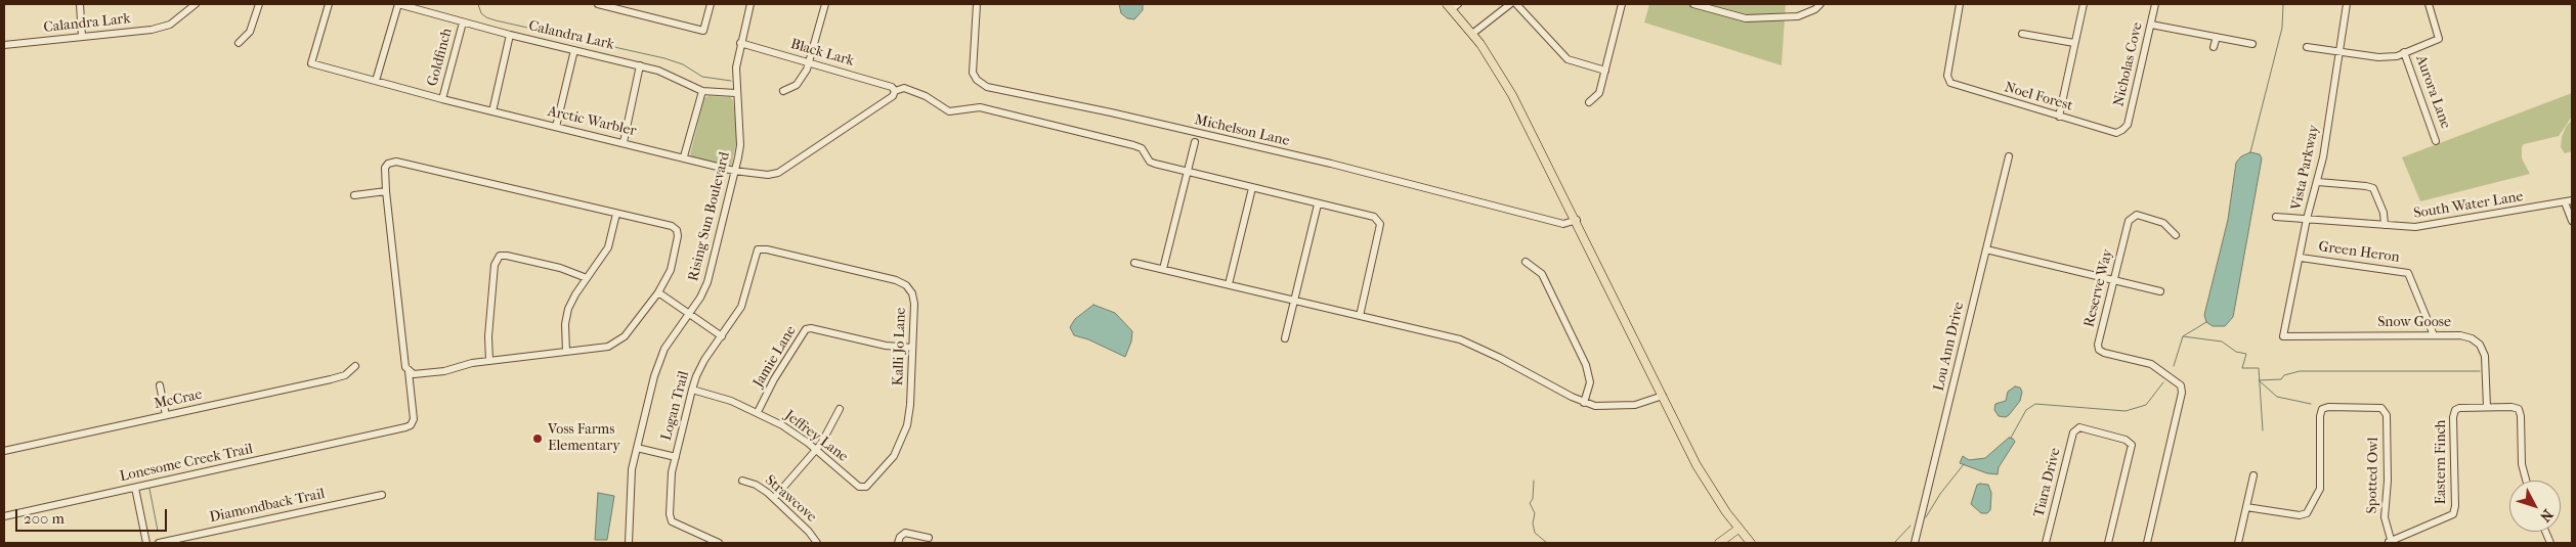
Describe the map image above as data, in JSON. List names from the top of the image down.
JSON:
{
  "streets": {
    "street": [
      "Calandra Lark",
      "Black Lark",
      "Goldfinch",
      "Nicholas Cove",
      "Aurora Lane",
      "Noel Forest",
      "Arctic Warbler",
      "Michelson Lane",
      "Vista Parkway",
      "South Water Lane",
      "Rising Sun Boulevard",
      "Green Heron",
      "Reserve Way",
      "Snow Goose",
      "Kalli Jo Lane",
      "Lou Ann Drive",
      "Jamie Lane",
      "McCrae",
      "Logan Trail",
      "Jeffrey Lane",
      "Eastern Finch",
      "Lonesome Creek Trail",
      "Spotted Owl",
      "Tiara Drive",
      "Strawcove",
      "Diamondback Trail"
    ]
  },
  "crossings": [
    ["Calandra Lark", "Goldfinch"],
    ["Calandra Lark", "Rising Sun Boulevard"],
    ["Black Lark", "Arctic Warbler"],
    ["Black Lark", "Rising Sun Boulevard"],
    ["Goldfinch", "Arctic Warbler"],
    ["Nicholas Cove", "Noel Forest"],
    ["Arctic Warbler", "Rising Sun Boulevard"],
    ["Vista Parkway", "South Water Lane"],
    ["Vista Parkway", "Green Heron"],
    ["Vista Parkway", "Snow Goose"],
    ["Green Heron", "Snow Goose"],
    ["Snow Goose", "Eastern Finch"],
    ["Kalli Jo Lane", "Jamie Lane"],
    ["Kalli Jo Lane", "Logan Trail"],
    ["Kalli Jo Lane", "Jeffrey Lane"],
    ["Jamie Lane", "Jeffrey Lane"],
    ["Logan Trail", "Jeffrey Lane"],
    ["Eastern Finch", "Spotted Owl"]
  ],
  "places": ["Voss Farms Elementary"],
  "scale_bar": "200 m",
  "north": "bottom right"
}
